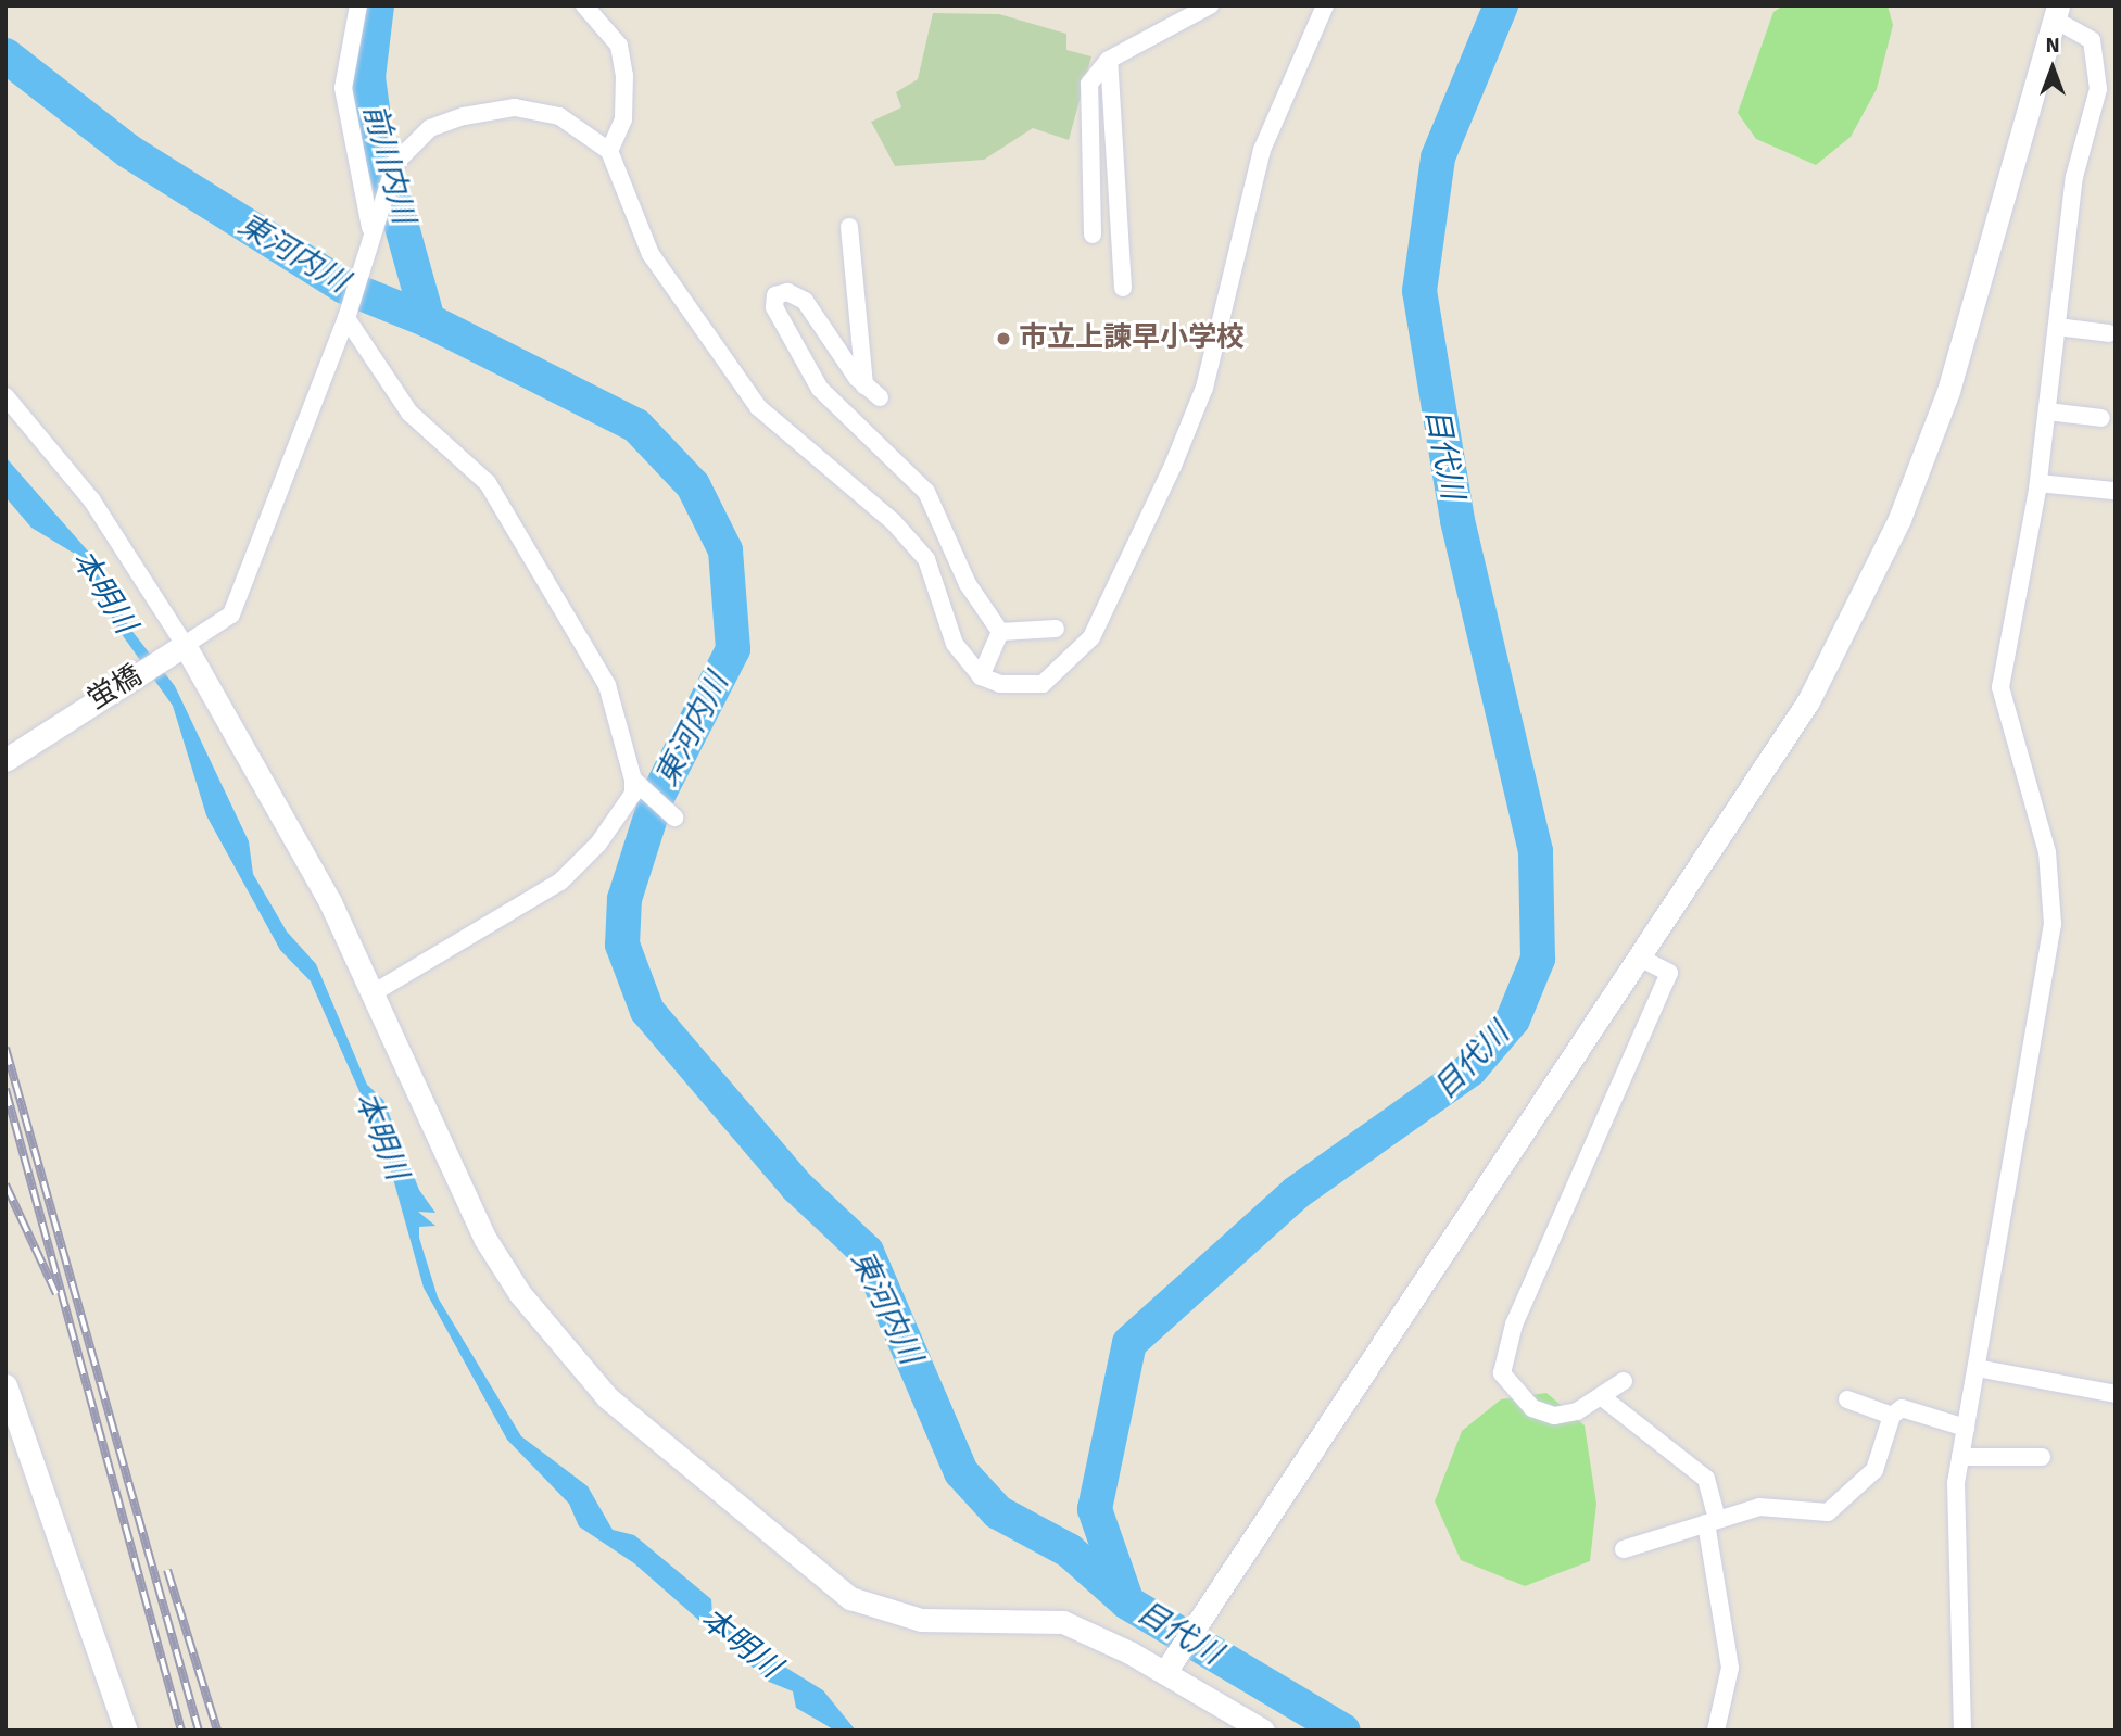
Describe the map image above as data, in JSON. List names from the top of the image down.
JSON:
{
  "streets": {
    "street": ["蛍橋"]
  },
  "water": [
    "前川内川",
    "東河内川",
    "目代川",
    "本明川"
  ],
  "places": ["市立上諫早小学校"],
  "north": "top"
}
